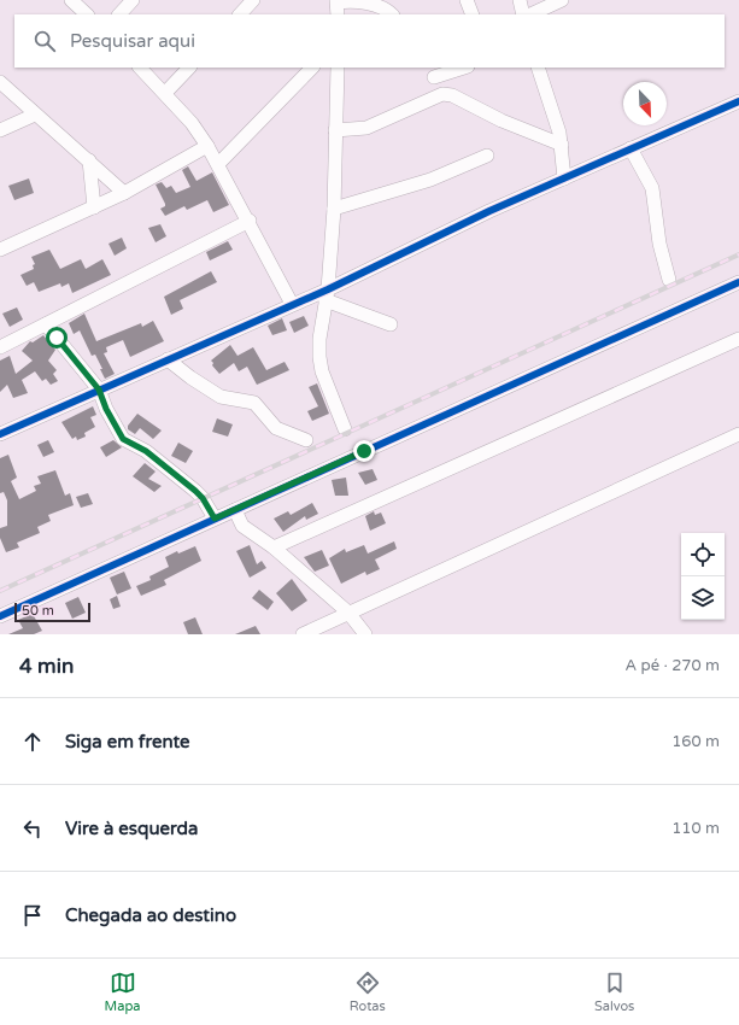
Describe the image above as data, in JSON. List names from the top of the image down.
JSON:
{
  "scale_bar": "50 m",
  "north": "bottom right",
  "page": {
    "search": "Pesquisar aqui",
    "scale": "50 m",
    "heading": ["4 min", "A pé · 270 m"],
    "list": [
      ["Siga em frente", "160 m"],
      ["Vire à esquerda", "110 m"],
      "Chegada ao destino"
    ],
    "nav": ["Mapa", "Rotas", "Salvos"]
  }
}
